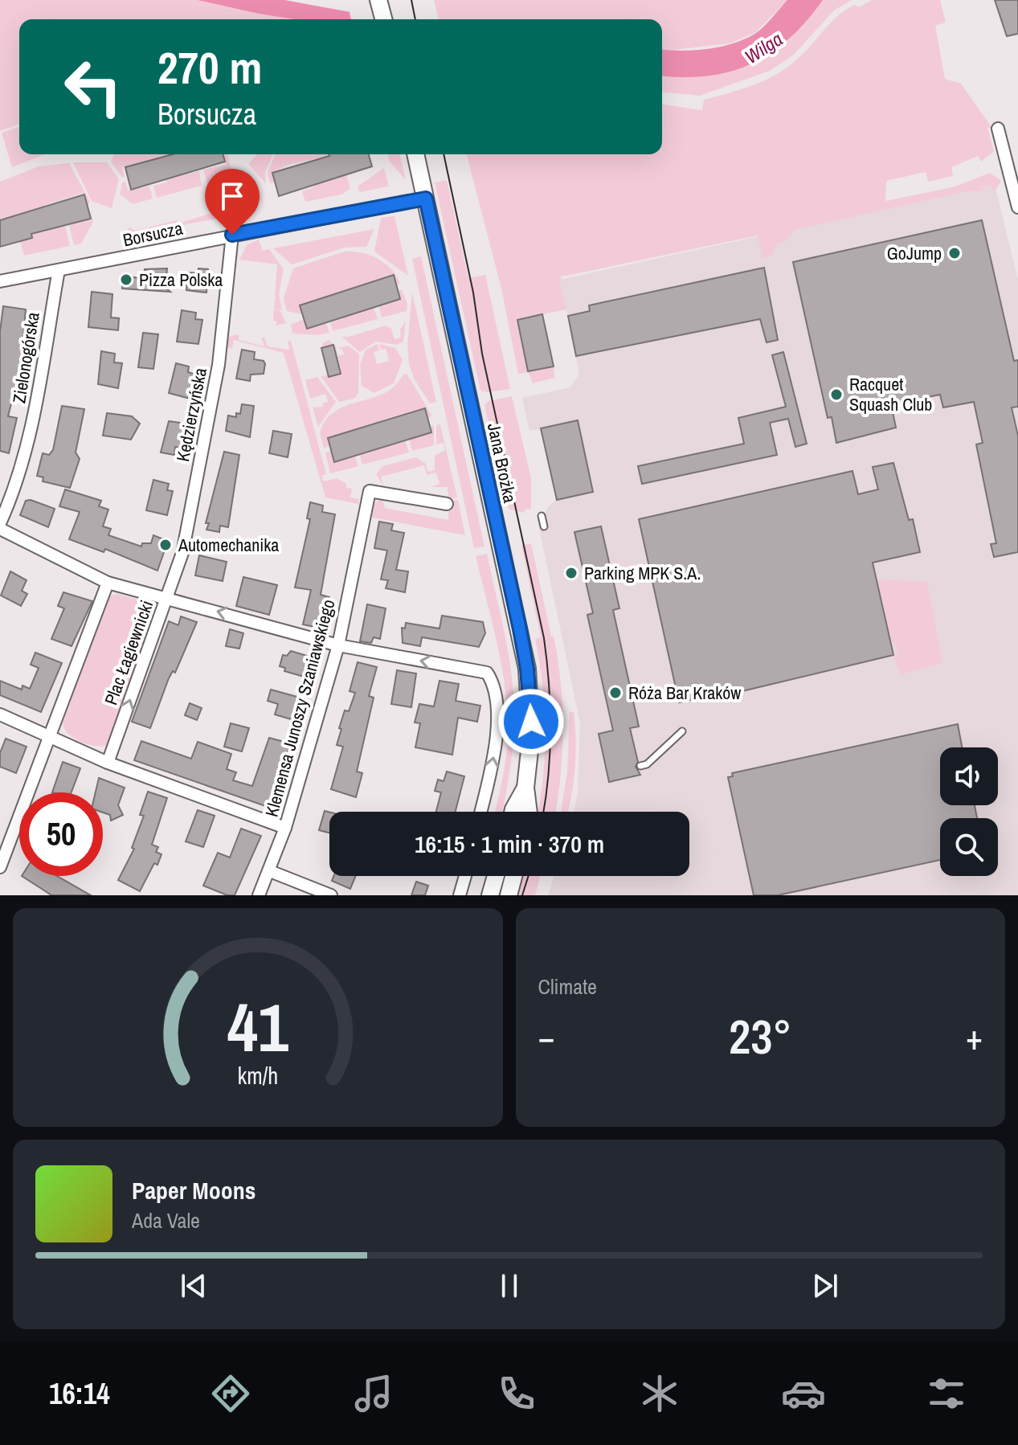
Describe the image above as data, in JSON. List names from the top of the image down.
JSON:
{
  "streets": {
    "main road": ["Jana Brożka"],
    "street": [
      "Borsucza",
      "Zielonogórska",
      "Kędzierzyńska",
      "Plac Łagiewnicki",
      "Klemensa Junoszy Szaniawskiego"
    ]
  },
  "crossings": [
    ["Borsucza", "Zielonogórska"],
    ["Borsucza", "Kędzierzyńska"],
    ["Borsucza", "Jana Brożka"],
    ["Kędzierzyńska", "Plac Łagiewnicki"]
  ],
  "water": ["Wilga"],
  "places": [
    "GoJump",
    "Pizza Polska",
    "Racquet Squash Club",
    "Automechanika",
    "Parking MPK S.A.",
    "Róża Bar Kraków"
  ],
  "page": {
    "turn": ["270 m", "Borsucza"],
    "limit": "50",
    "trip": "16:15 · 1 min · 370 m",
    "tile": "Climate",
    "heat": ["−", "23°", "+"],
    "song": ["Paper Moons", "Ada Vale"],
    "tabs": "16:14",
    "gauge": ["41", "km/h"]
  }
}
